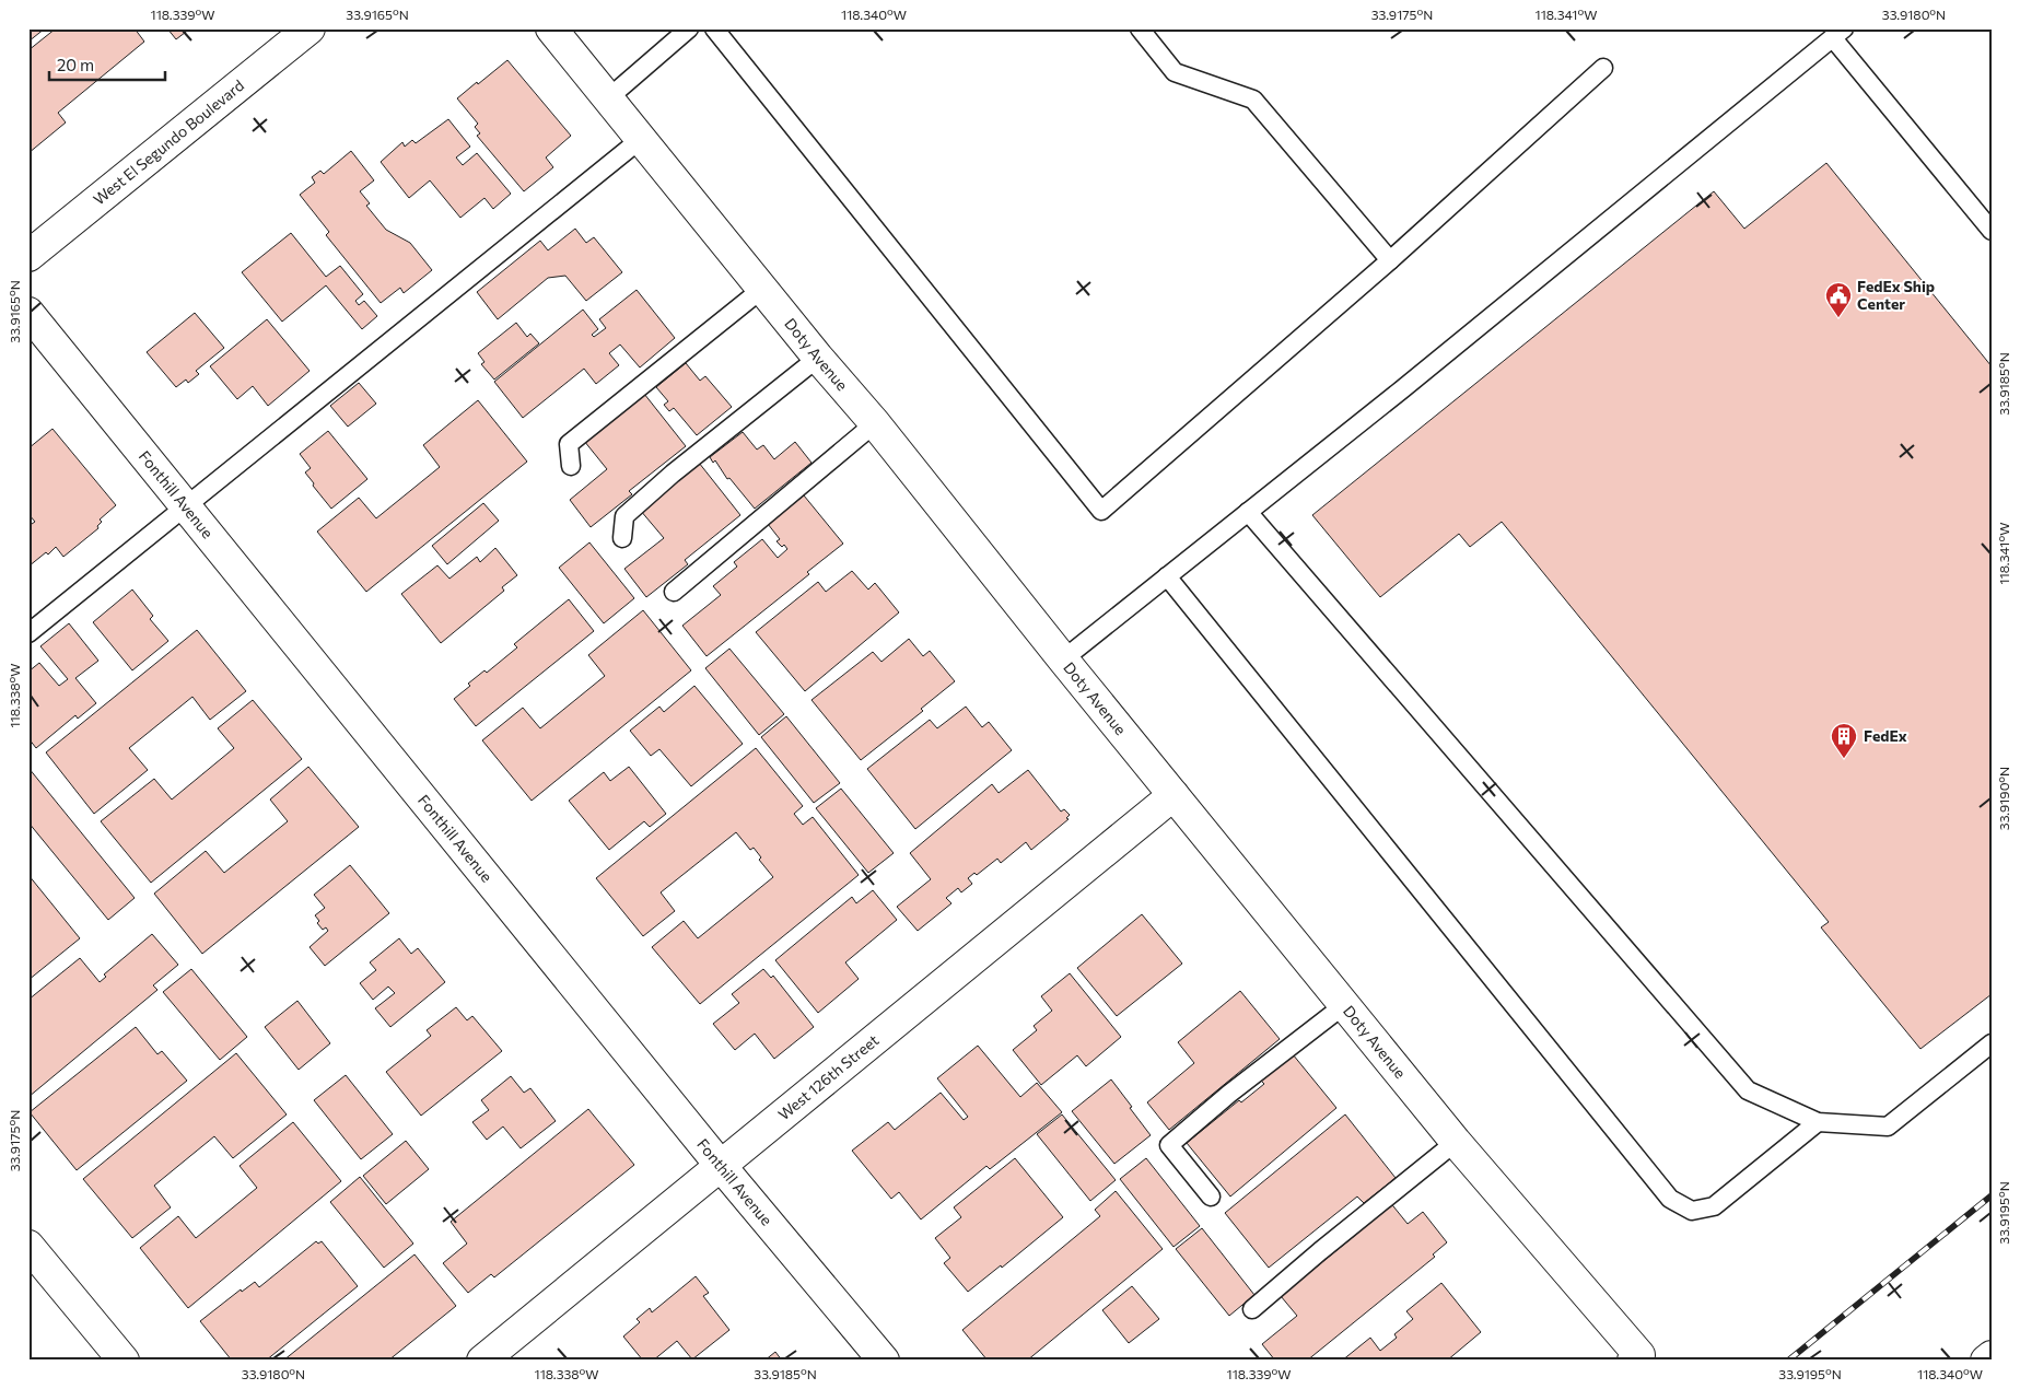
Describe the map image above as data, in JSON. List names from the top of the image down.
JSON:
{
  "streets": {
    "street": [
      "West El Segundo Boulevard",
      "Doty Avenue",
      "Fonthill Avenue",
      "West 126th Street"
    ]
  },
  "crossings": [
    ["Doty Avenue", "West 126th Street"],
    ["Fonthill Avenue", "West 126th Street"]
  ],
  "places": {
    "public building": ["FedEx Ship Center"],
    "building": ["FedEx"]
  },
  "scale_bar": "20 m",
  "coordinates": [
    "118.339°W",
    "33.9165°N",
    "118.340°W",
    "33.9175°N",
    "118.341°W",
    "33.9180°N",
    "33.9185°N",
    "118.338°W",
    "33.9190°N",
    "33.9195°N"
  ]
}
